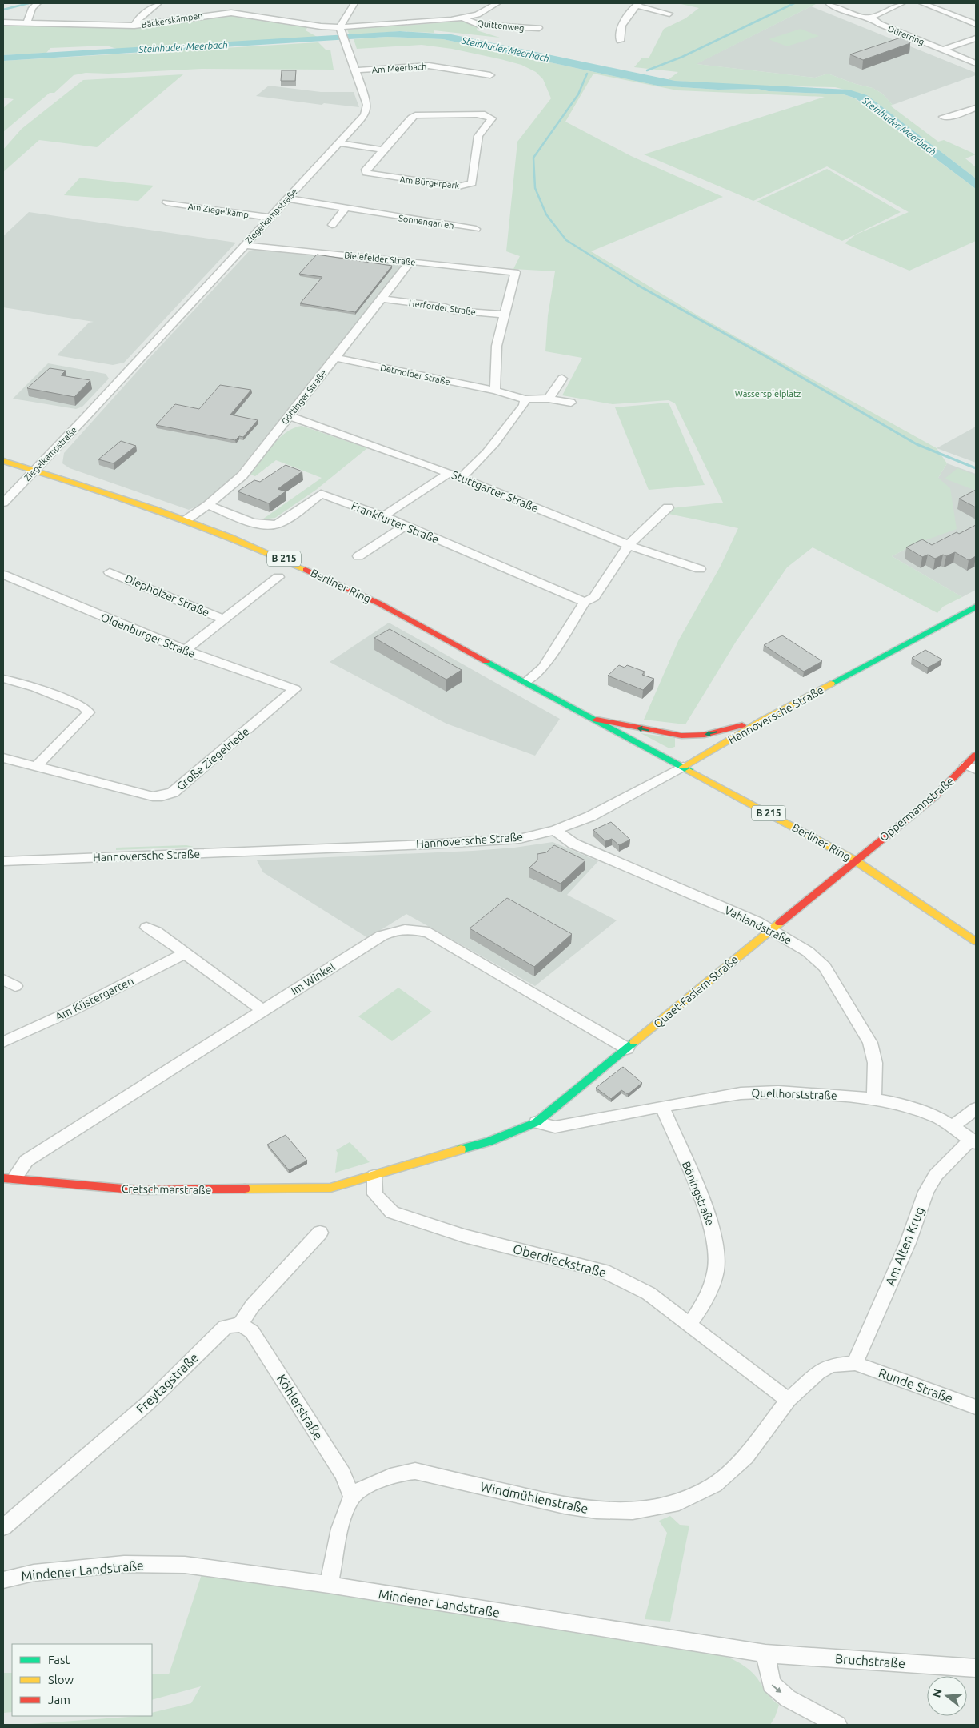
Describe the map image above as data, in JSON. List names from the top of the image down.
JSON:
{
  "streets": {
    "street": [
      "Bäckerskämpen",
      "Quittenweg",
      "Dürerring",
      "Am Meerbach",
      "Am Bürgerpark",
      "Am Ziegelkamp",
      "Ziegelkampstraße",
      "Sonnengarten",
      "Bielefelder Straße",
      "Herforder Straße",
      "Detmolder Straße",
      "Göttinger Straße",
      "Stuttgarter Straße",
      "Frankfurter Straße",
      "B 215",
      "Berliner Ring",
      "Diepholzer Straße",
      "Oldenburger Straße",
      "Hannoversche Straße",
      "Große Ziegelriede",
      "Oppermannstraße",
      "Vahlandstraße",
      "Im Winkel",
      "Quaet-Faslem-Straße",
      "Am Küstergarten",
      "Quellhorststraße",
      "Cretschmarstraße",
      "Böningstraße",
      "Am Alten Krug",
      "Oberdieckstraße",
      "Freytagstraße",
      "Runde Straße",
      "Köhlerstraße",
      "Windmühlenstraße",
      "Mindener Landstraße",
      "Bruchstraße"
    ]
  },
  "crossings": [
    ["Bäckerskämpen", "Ziegelkampstraße"],
    ["Am Meerbach", "Ziegelkampstraße"],
    ["Am Ziegelkamp", "Ziegelkampstraße"],
    ["Ziegelkampstraße", "Sonnengarten"],
    ["Ziegelkampstraße", "Bielefelder Straße"],
    ["Ziegelkampstraße", "Berliner Ring"],
    ["Bielefelder Straße", "Herforder Straße"],
    ["Bielefelder Straße", "Göttinger Straße"],
    ["Herforder Straße", "Göttinger Straße"],
    ["Detmolder Straße", "Göttinger Straße"],
    ["Göttinger Straße", "Stuttgarter Straße"],
    ["Göttinger Straße", "Frankfurter Straße"],
    ["Göttinger Straße", "Berliner Ring"],
    ["Berliner Ring", "Hannoversche Straße"],
    ["Berliner Ring", "Oppermannstraße"],
    ["Berliner Ring", "Quaet-Faslem-Straße"],
    ["Oldenburger Straße", "Große Ziegelriede"],
    ["Hannoversche Straße", "Vahlandstraße"],
    ["Oppermannstraße", "Quaet-Faslem-Straße"],
    ["Vahlandstraße", "Quaet-Faslem-Straße"],
    ["Vahlandstraße", "Quellhorststraße"],
    ["Im Winkel", "Quaet-Faslem-Straße"],
    ["Im Winkel", "Cretschmarstraße"],
    ["Quaet-Faslem-Straße", "Quellhorststraße"],
    ["Quaet-Faslem-Straße", "Cretschmarstraße"],
    ["Quaet-Faslem-Straße", "Oberdieckstraße"],
    ["Quellhorststraße", "Böningstraße"],
    ["Quellhorststraße", "Am Alten Krug"],
    ["Cretschmarstraße", "Oberdieckstraße"],
    ["Böningstraße", "Oberdieckstraße"],
    ["Am Alten Krug", "Runde Straße"],
    ["Am Alten Krug", "Windmühlenstraße"],
    ["Oberdieckstraße", "Windmühlenstraße"],
    ["Freytagstraße", "Köhlerstraße"],
    ["Runde Straße", "Windmühlenstraße"],
    ["Köhlerstraße", "Windmühlenstraße"],
    ["Mindener Landstraße", "Bruchstraße"]
  ],
  "water": ["Steinhuder Meerbach"],
  "parks": ["Wasserspielplatz"],
  "legend": ["Fast", "Slow", "Jam"],
  "north": "left"
}
